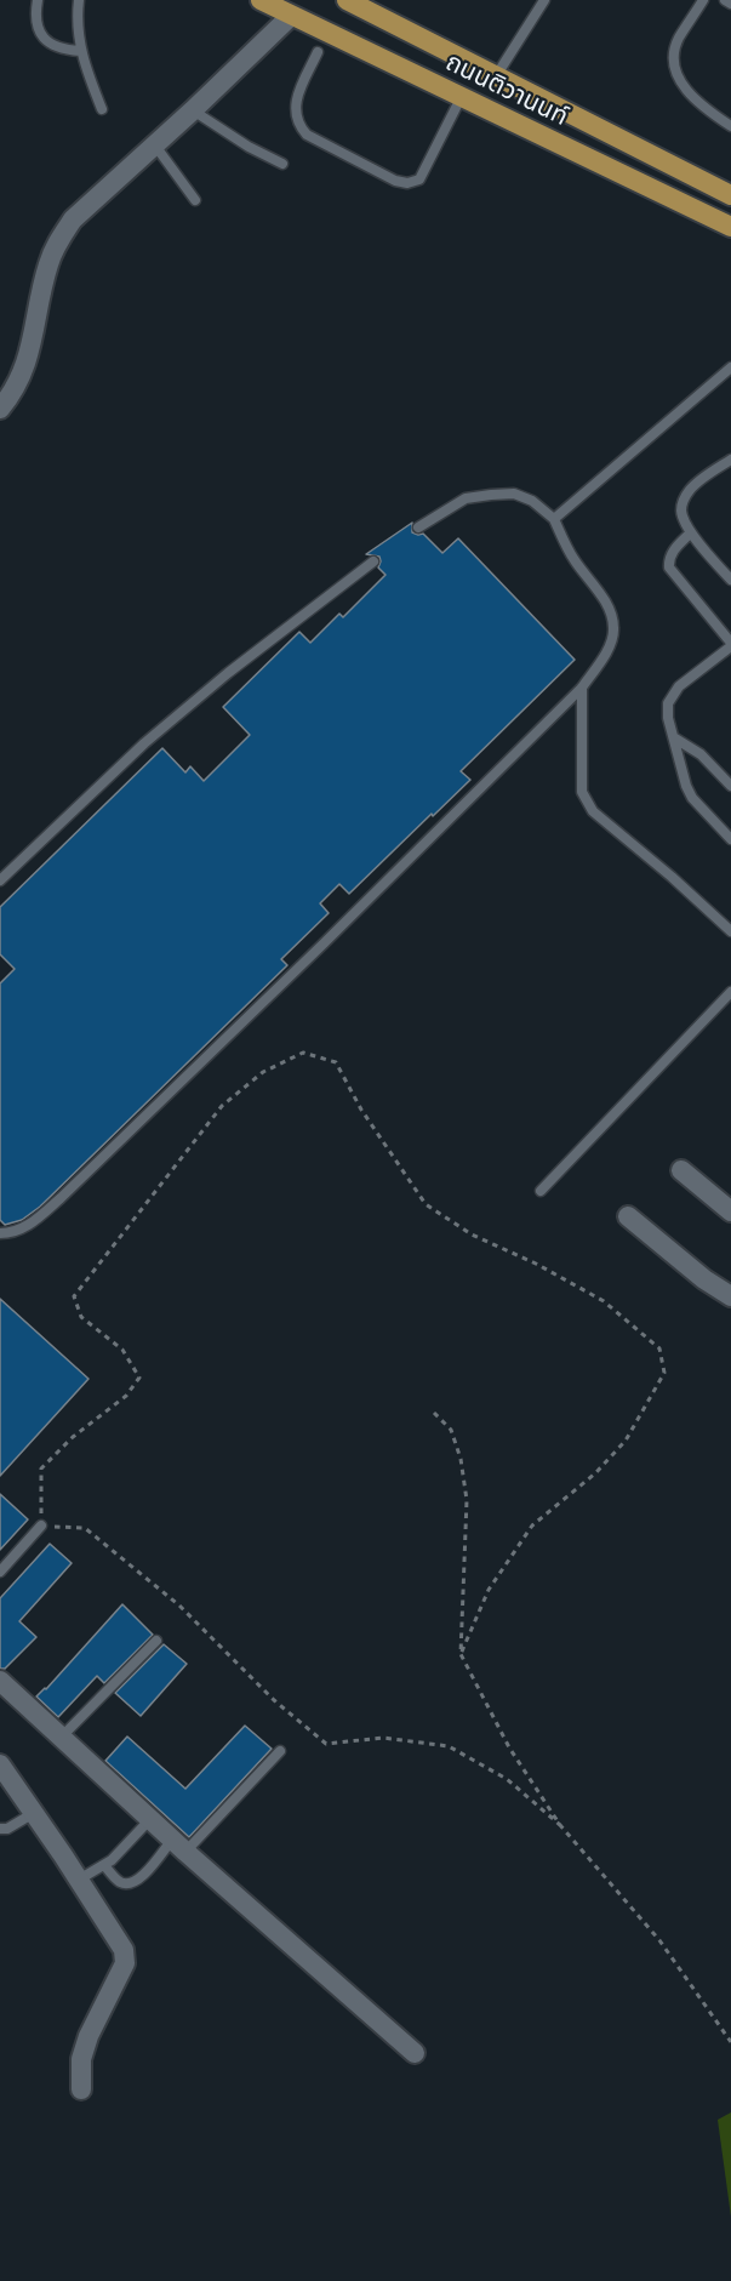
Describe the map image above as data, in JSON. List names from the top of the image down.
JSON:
{
  "streets": {
    "main road": ["ถนนติวานนท์"]
  }
}
